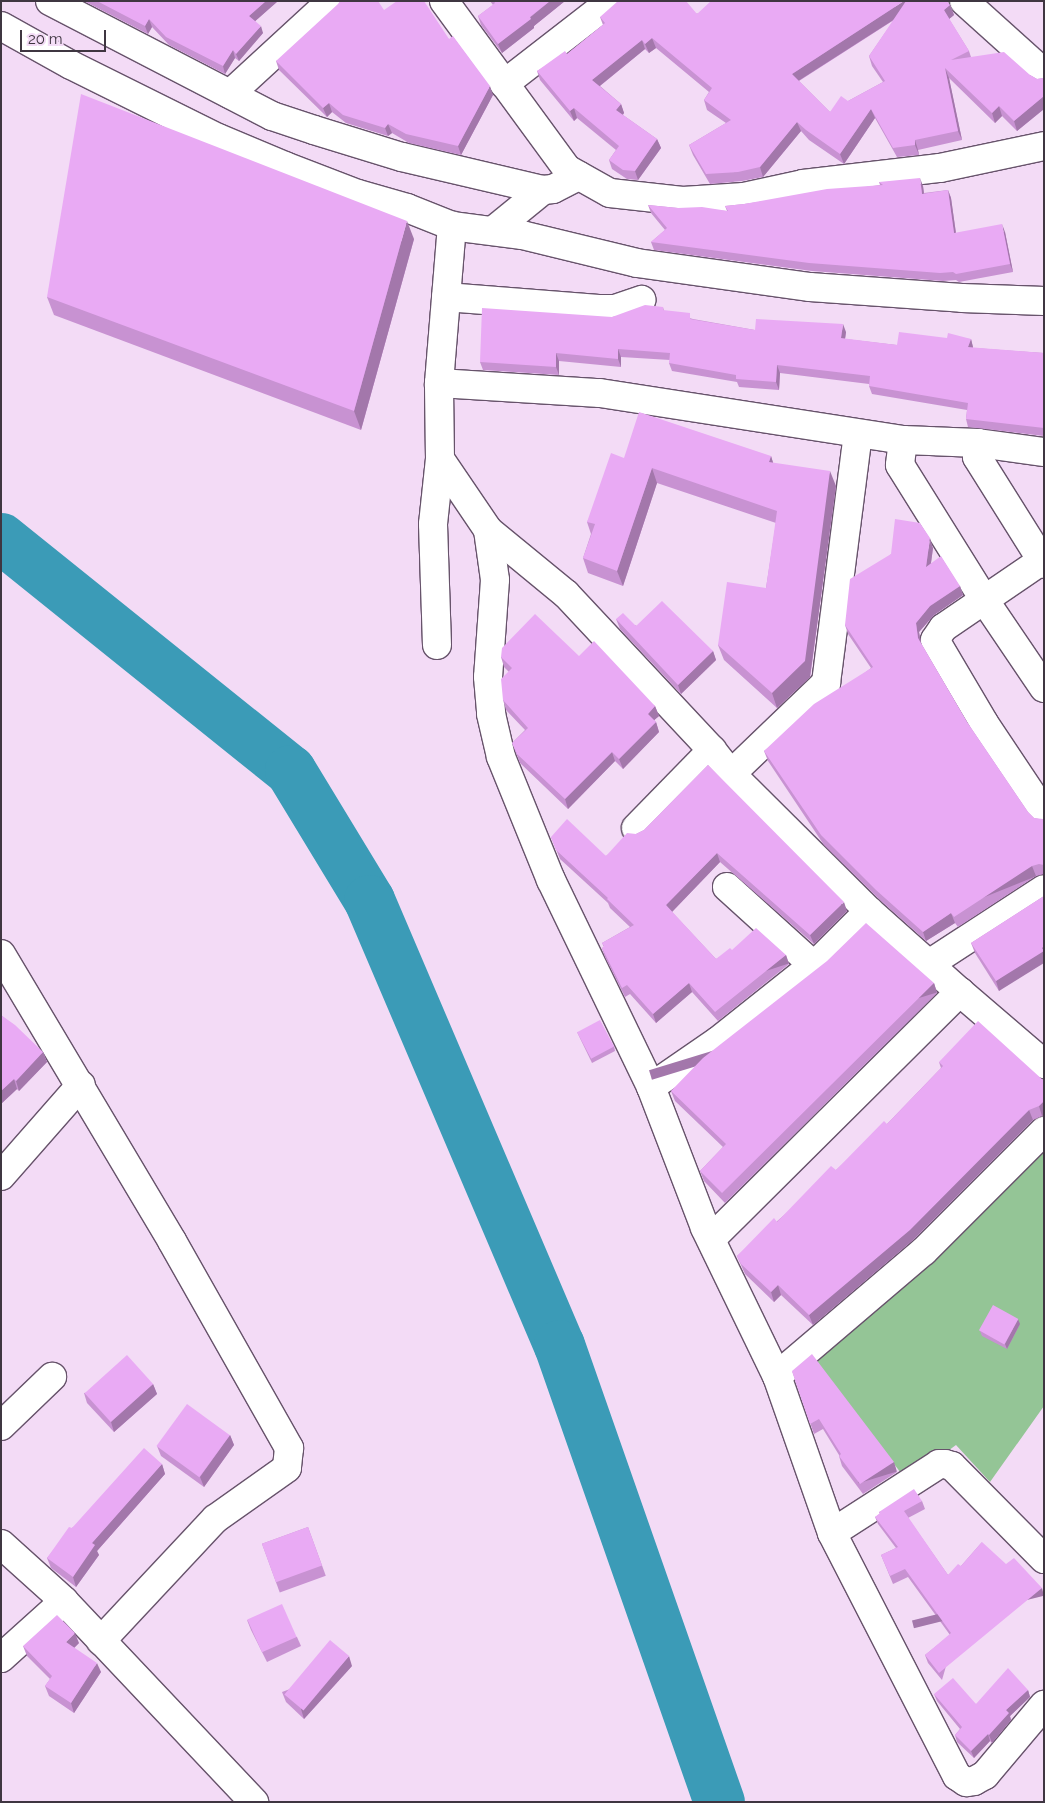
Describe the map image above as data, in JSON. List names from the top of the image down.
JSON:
{
  "scale_bar": "20 m"
}
